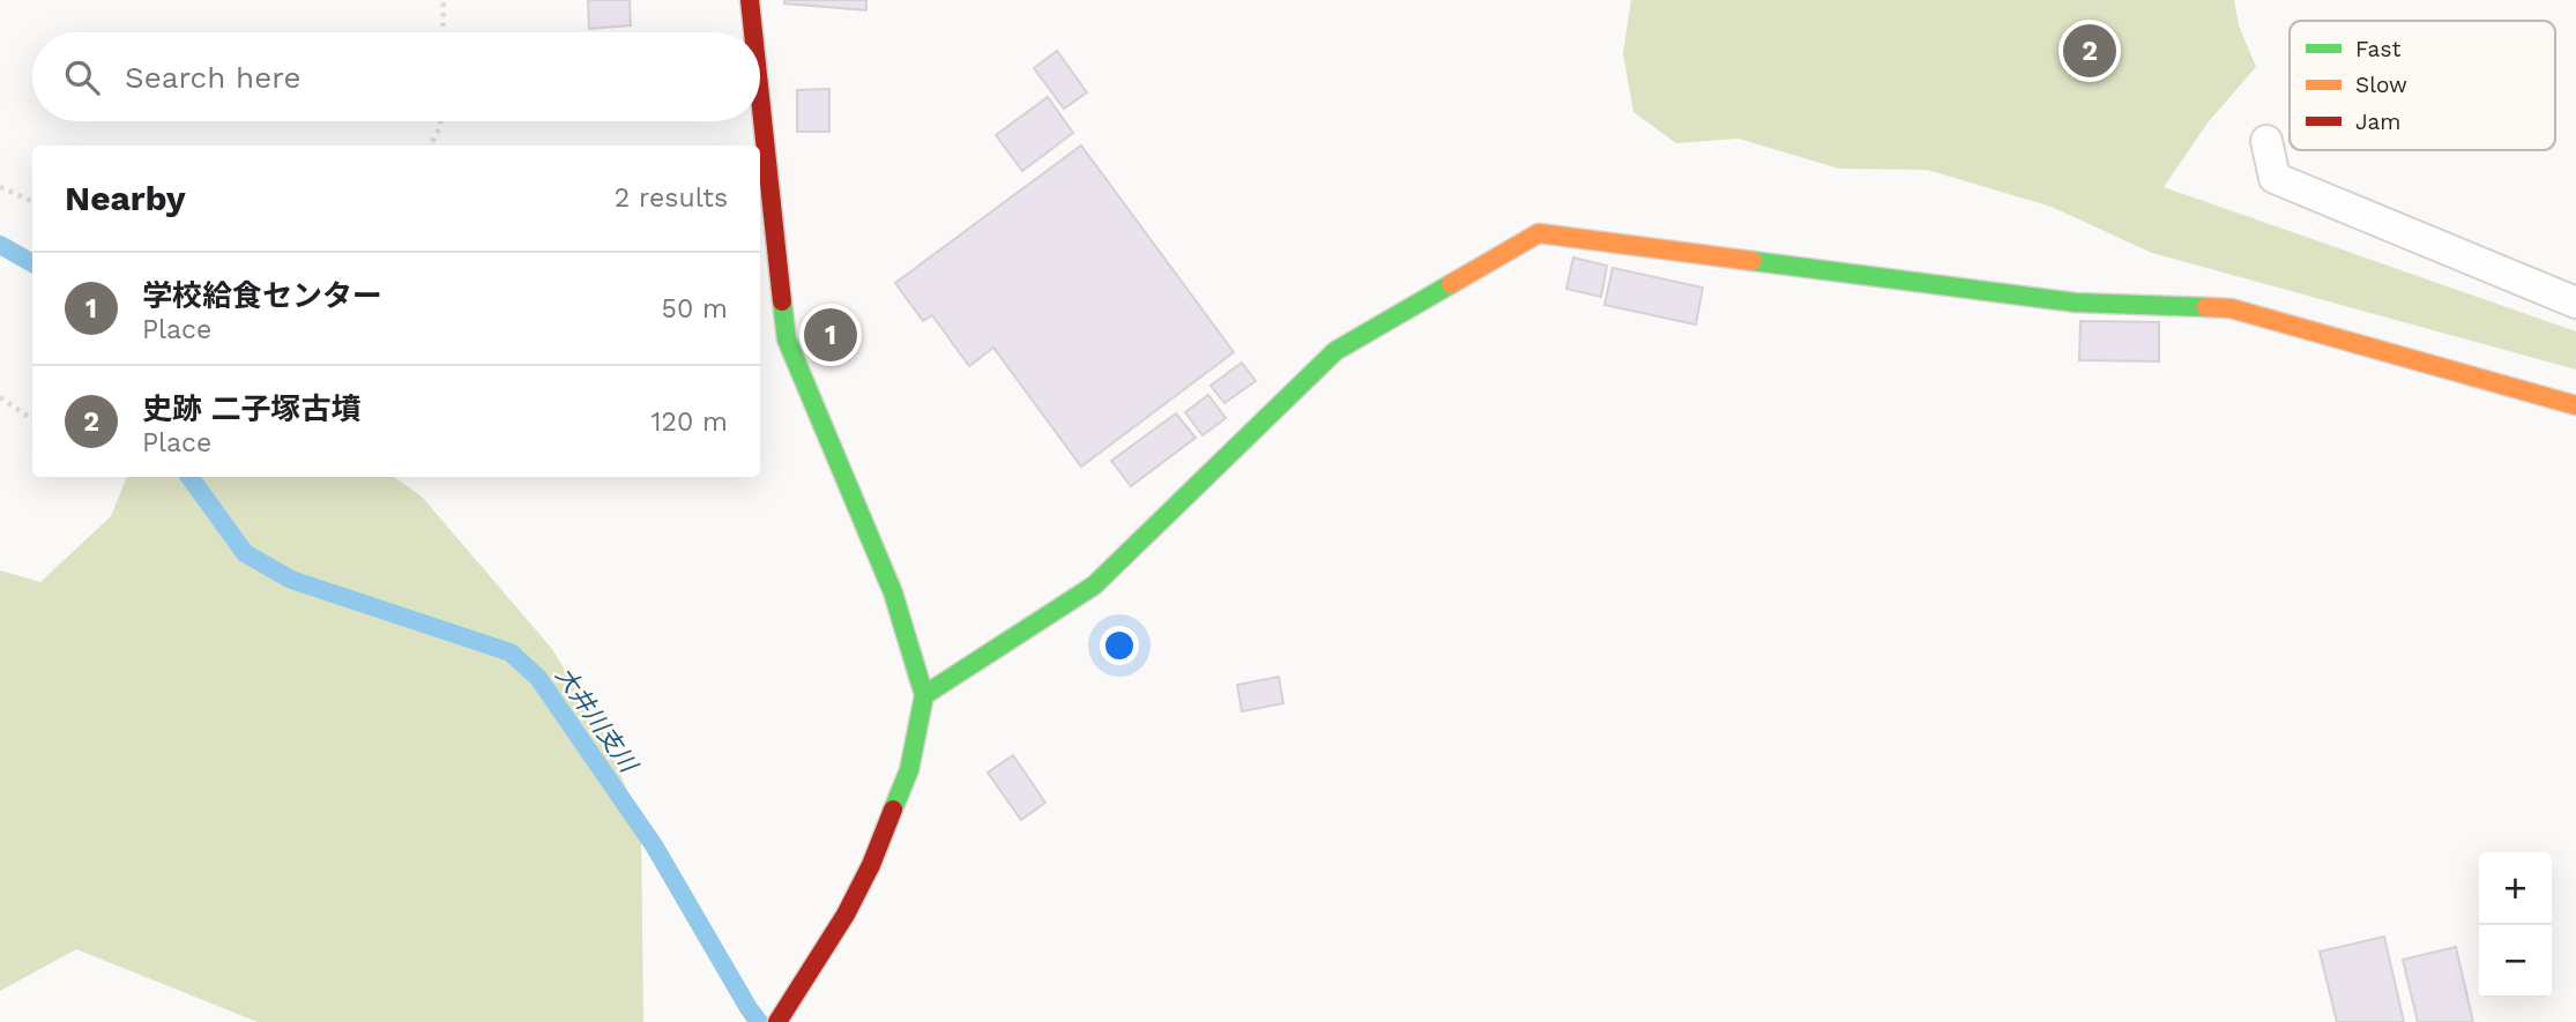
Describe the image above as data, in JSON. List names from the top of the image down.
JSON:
{
  "water": ["大井川支川"],
  "legend": ["Fast", "Slow", "Jam"],
  "page": {
    "pins": ["2", "1"],
    "search": "Search here",
    "heading": ["Nearby", "2 results"],
    "list": [
      {
        "mark": "1",
        "name": "学校給食センター",
        "note": "Place",
        "value": "50 m"
      },
      {
        "mark": "2",
        "name": "史跡 二子塚古墳",
        "note": "Place",
        "value": "120 m"
      }
    ],
    "map_buttons": ["+", "−"]
  }
}
